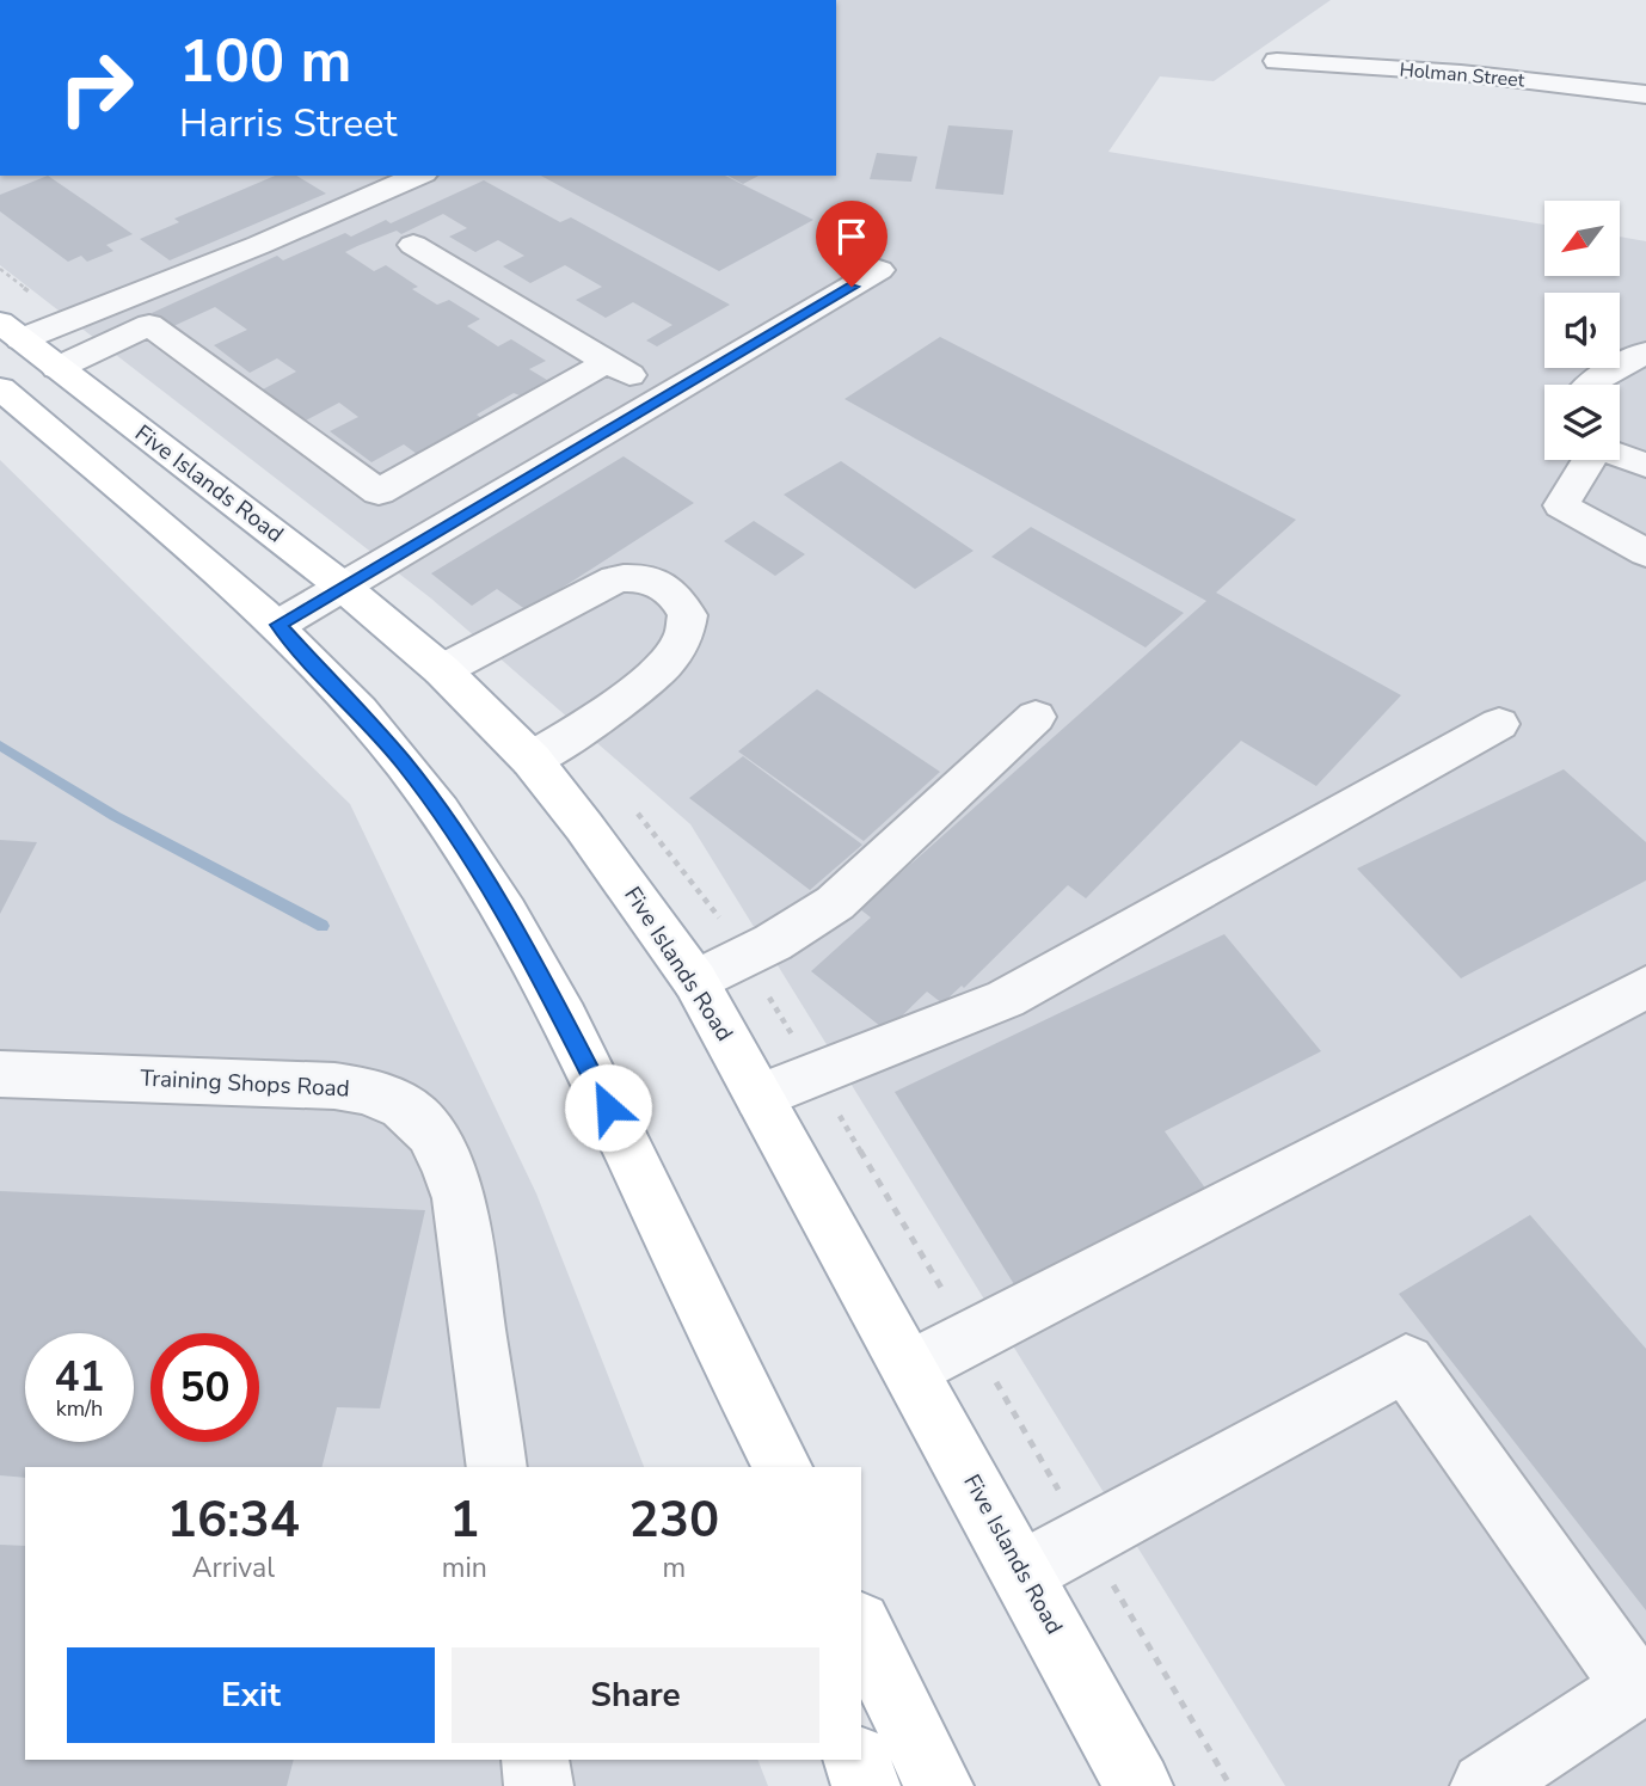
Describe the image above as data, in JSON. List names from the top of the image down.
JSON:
{
  "streets": {
    "main road": ["Five Islands Road"],
    "street": ["Holman Street", "Training Shops Road"]
  },
  "north": "bottom left",
  "page": {
    "turn": ["100 m", "Harris Street"],
    "speed": "41 km/h",
    "limit": "50",
    "eta": [
      "16:34",
      "Arrival",
      "1",
      "min",
      "230",
      "m"
    ],
    "buttons": ["Exit", "Share"]
  }
}
